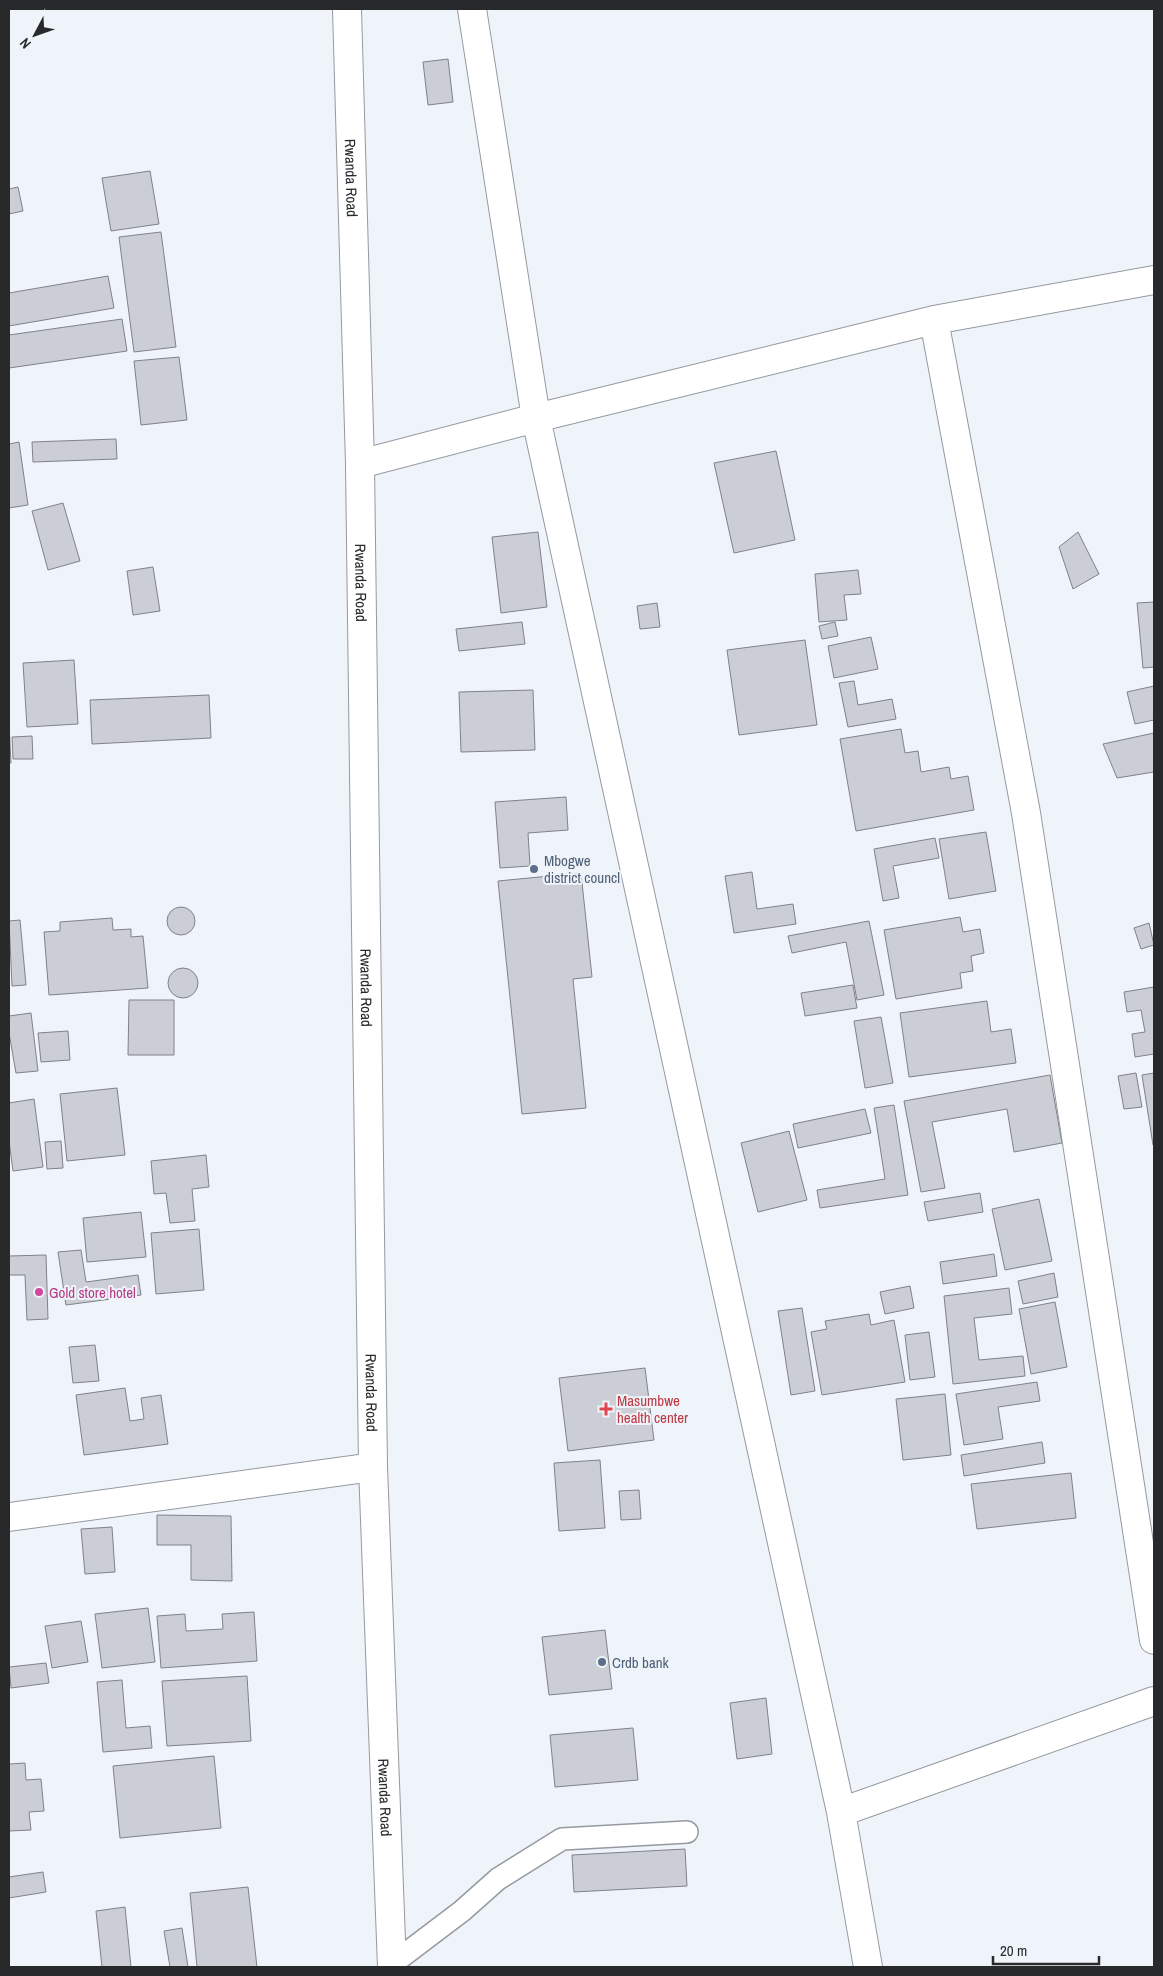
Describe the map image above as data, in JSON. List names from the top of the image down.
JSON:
{
  "streets": {
    "main road": ["Rwanda Road"]
  },
  "places": {
    "other": ["Mbogwe district councl", "Gold store hotel", "Crdb bank"],
    "health": ["Masumbwe health center"]
  },
  "scale_bar": "20 m",
  "north": "bottom left"
}
